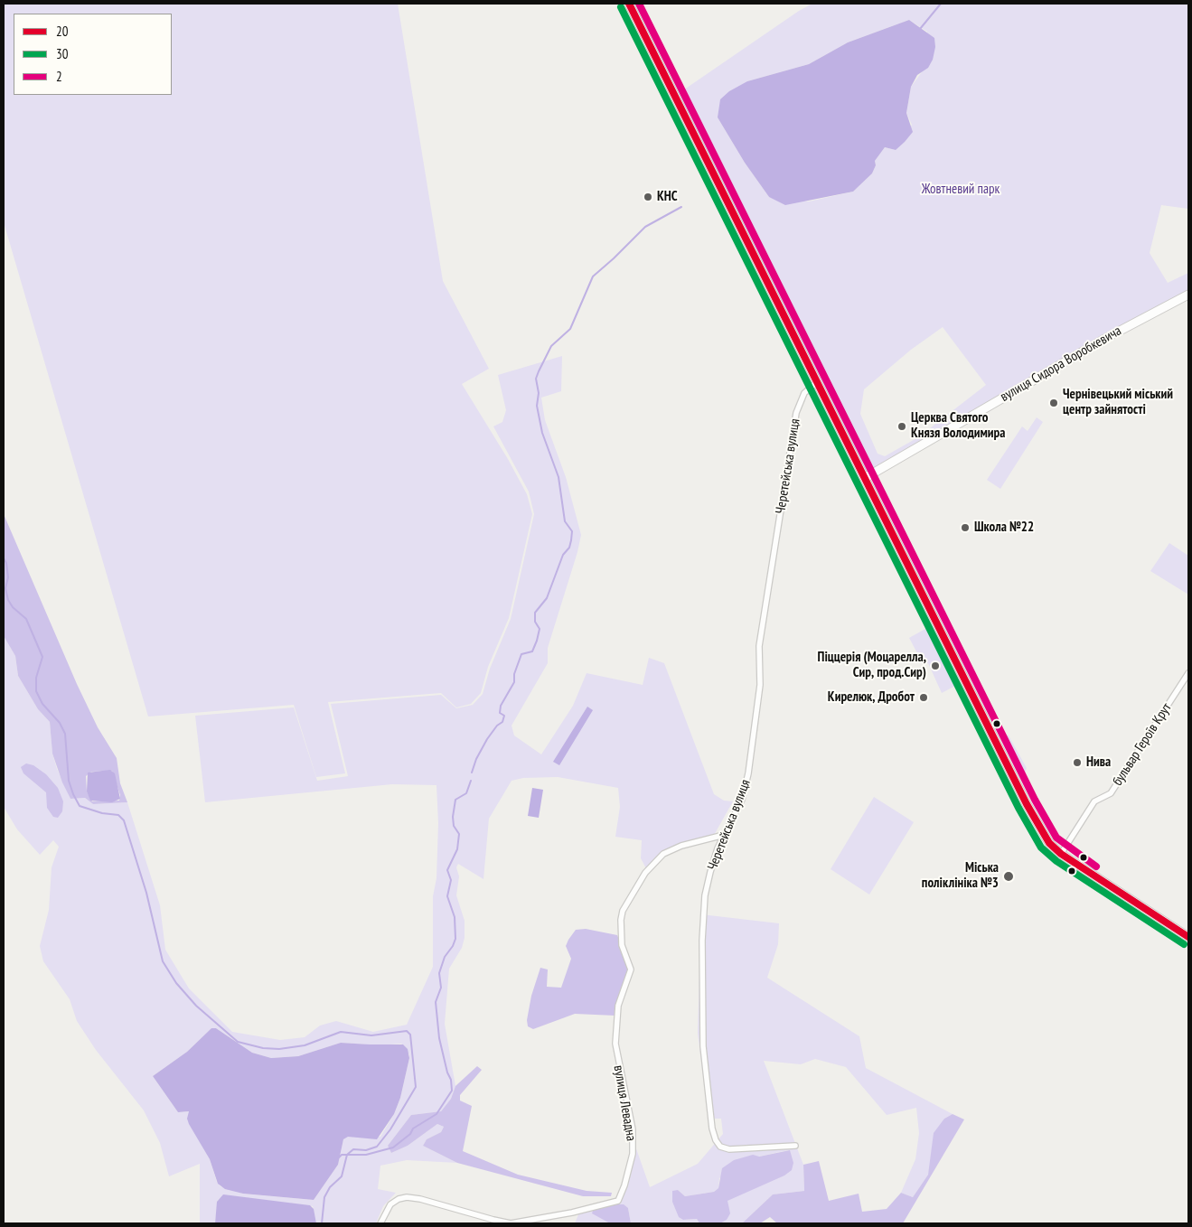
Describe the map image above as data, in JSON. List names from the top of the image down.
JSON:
{
  "streets": {
    "main road": ["вулиця Сидора Воробкевича"],
    "street": ["Черетейська вулиця", "бульвар Героїв Крут", "вулиця Левадна"]
  },
  "crossings": [
    ["Черетейська вулиця", "вулиця Левадна"]
  ],
  "parks": ["Жовтневий парк"],
  "places": [
    "КНС",
    "Чернівецький міський центр зайнятості",
    "Церква Святого Князя Володимира",
    "Школа №22",
    "Піццерія (Моцарелла, Сир, прод.Сир)",
    "Кирелюк, Дробот",
    "Нива",
    "Міська поліклініка №3"
  ],
  "lines": ["transit line 20", "transit line 2", "transit line 30"],
  "legend": ["20", "30", "2"]
}
